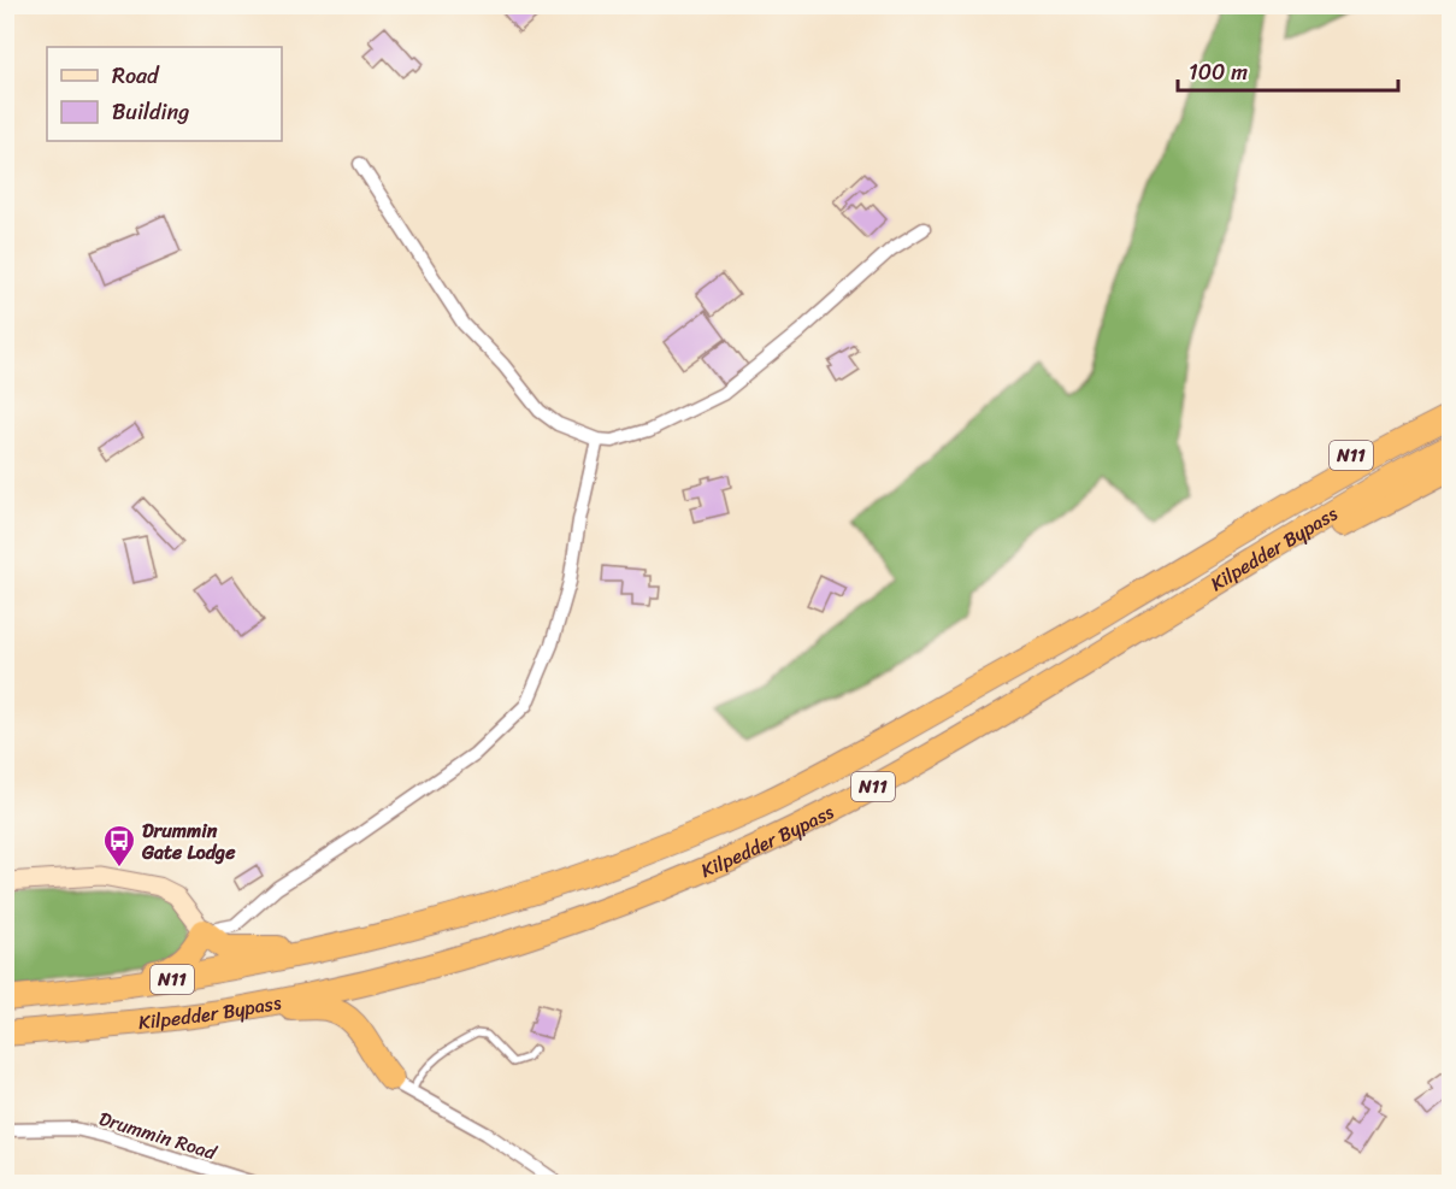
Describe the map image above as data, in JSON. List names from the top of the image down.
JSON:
{
  "streets": {
    "highway": ["N11", "Kilpedder Bypass"],
    "street": ["Drummin Road"]
  },
  "crossings": [
    ["N11", "Kilpedder Bypass"]
  ],
  "places": {
    "bus stop": ["Drummin Gate Lodge"]
  },
  "legend": ["Road", "Building"],
  "scale_bar": "100 m"
}
